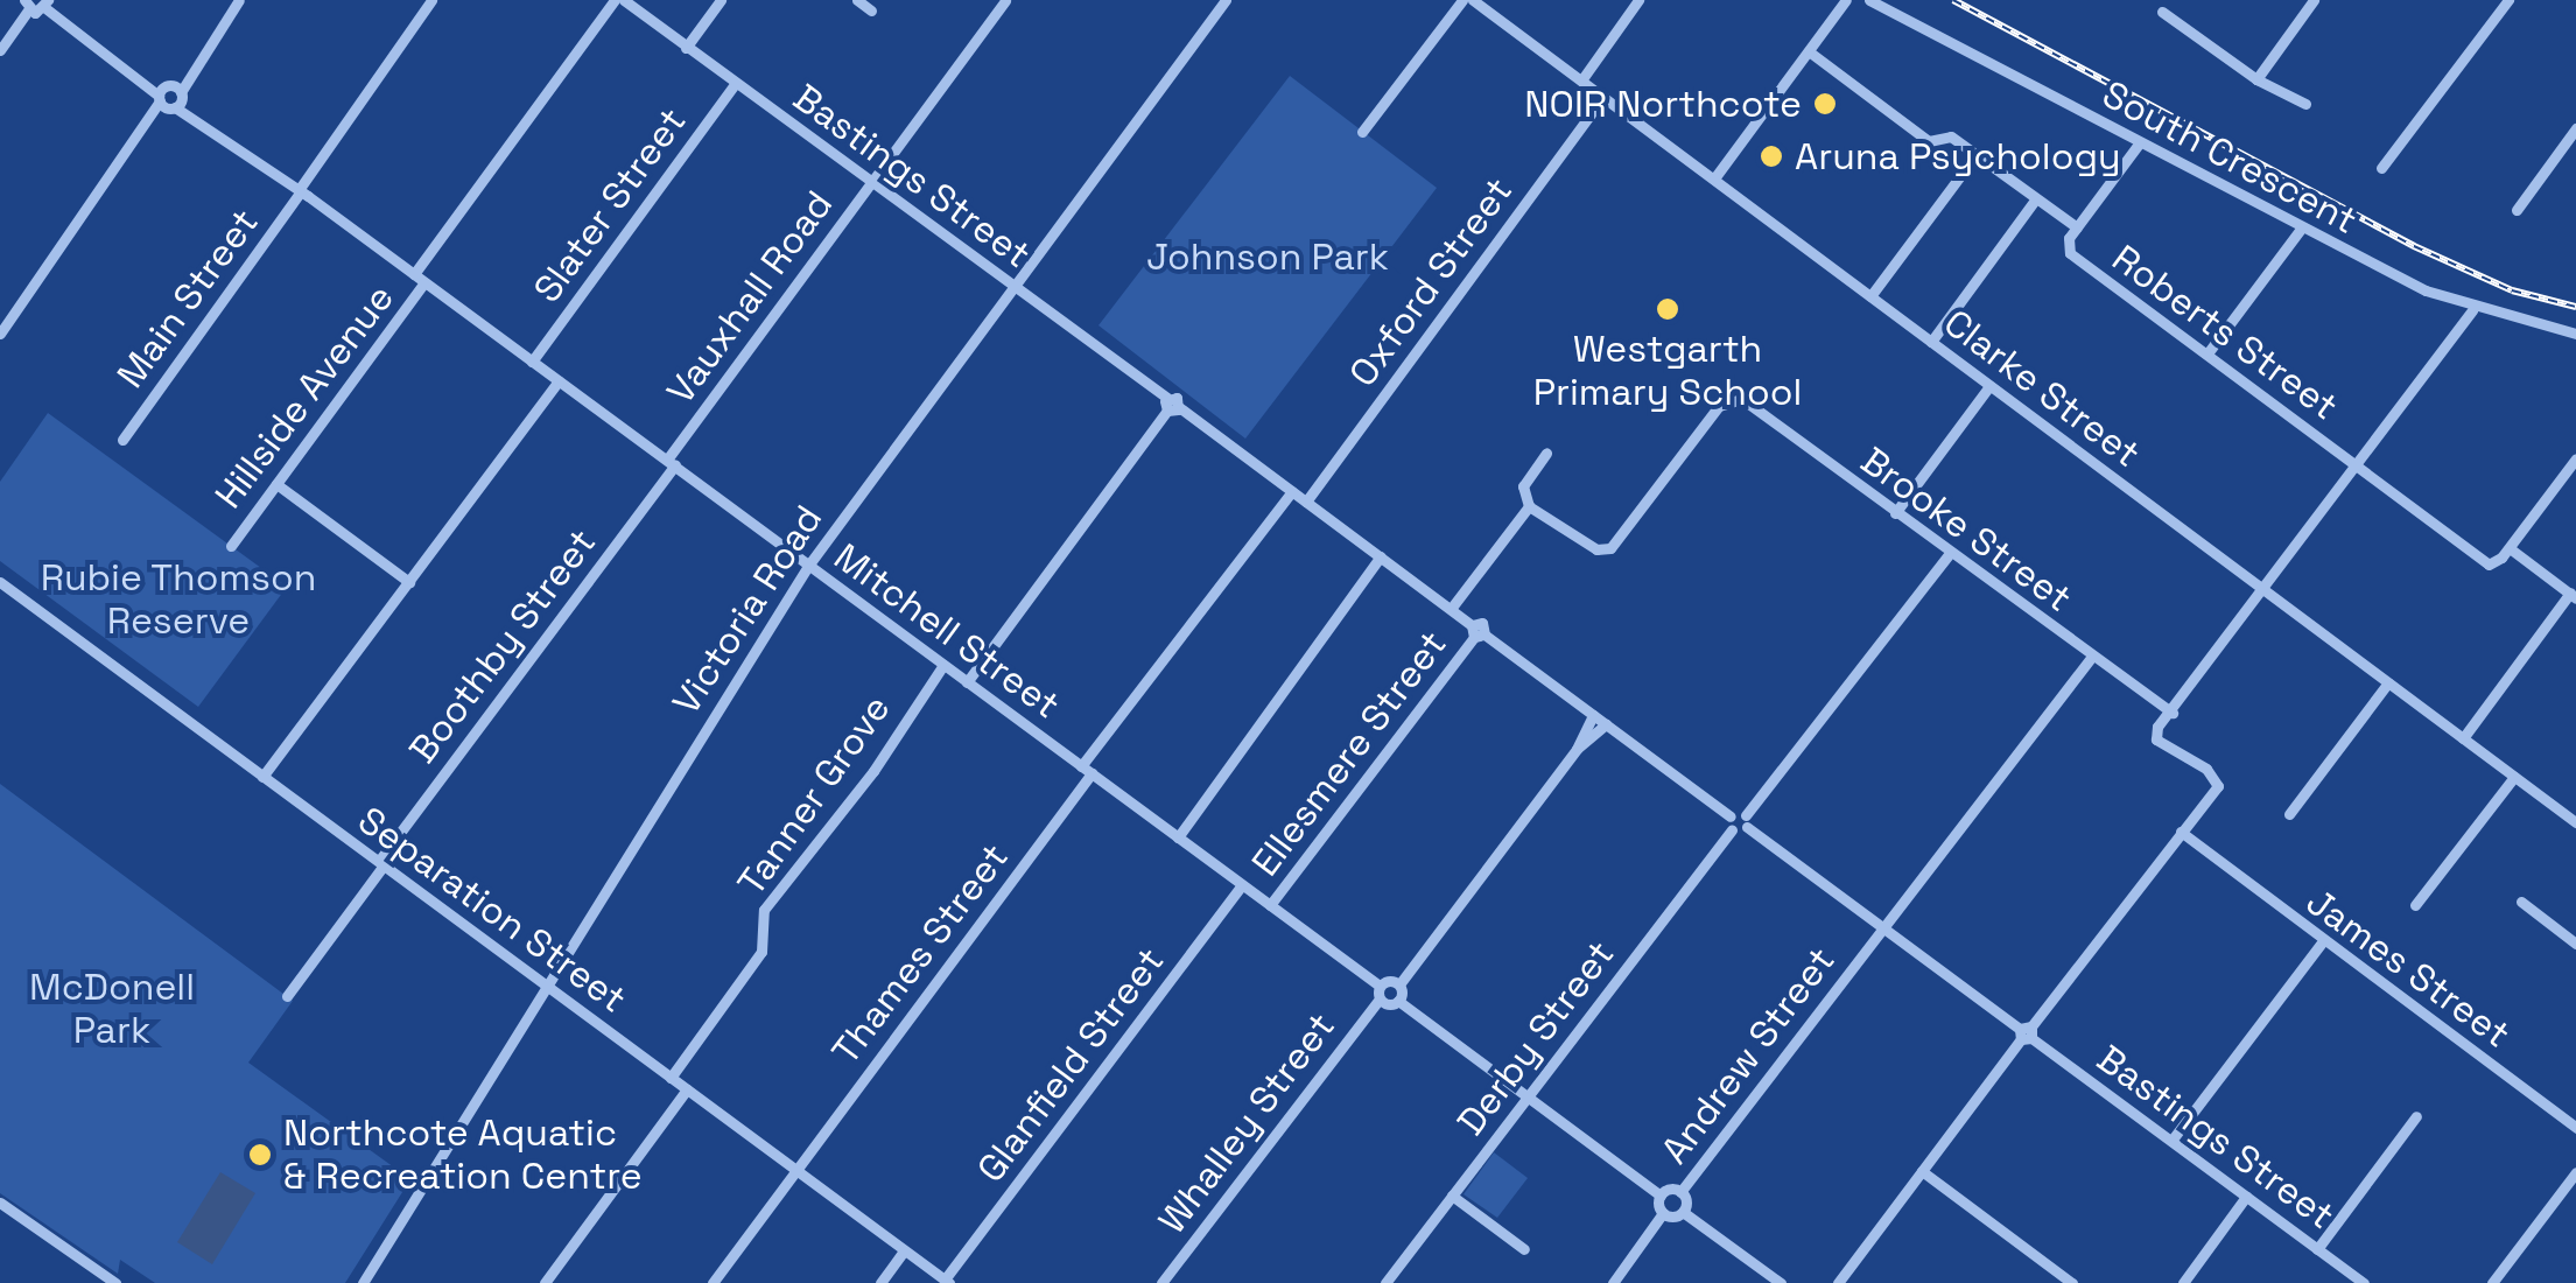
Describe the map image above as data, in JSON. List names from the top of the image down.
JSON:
{
  "streets": {
    "street": [
      "South Crescent",
      "Bastings Street",
      "Slater Street",
      "Oxford Street",
      "Vauxhall Road",
      "Main Street",
      "Roberts Street",
      "Clarke Street",
      "Hillside Avenue",
      "Brooke Street",
      "Victoria Road",
      "Mitchell Street",
      "Boothby Street",
      "Ellesmere Street",
      "Tanner Grove",
      "Separation Street",
      "Thames Street",
      "James Street",
      "Derby Street",
      "Andrew Street",
      "Glanfield Street",
      "Whalley Street"
    ]
  },
  "crossings": [
    ["Bastings Street", "Slater Street"],
    ["Bastings Street", "Oxford Street"],
    ["Bastings Street", "Vauxhall Road"],
    ["Bastings Street", "Victoria Road"],
    ["Bastings Street", "Ellesmere Street"],
    ["Bastings Street", "Thames Street"],
    ["Bastings Street", "Derby Street"],
    ["Bastings Street", "Andrew Street"],
    ["Slater Street", "Mitchell Street"],
    ["Oxford Street", "Clarke Street"],
    ["Vauxhall Road", "Mitchell Street"],
    ["Vauxhall Road", "Boothby Street"],
    ["Main Street", "Mitchell Street"],
    ["Hillside Avenue", "Mitchell Street"],
    ["Brooke Street", "Andrew Street"],
    ["Victoria Road", "Mitchell Street"],
    ["Victoria Road", "Separation Street"],
    ["Mitchell Street", "Boothby Street"],
    ["Mitchell Street", "Ellesmere Street"],
    ["Mitchell Street", "Tanner Grove"],
    ["Mitchell Street", "Thames Street"],
    ["Mitchell Street", "Glanfield Street"],
    ["Mitchell Street", "Whalley Street"],
    ["Boothby Street", "Separation Street"],
    ["Tanner Grove", "Separation Street"],
    ["Separation Street", "Thames Street"],
    ["Separation Street", "Glanfield Street"]
  ],
  "parks": ["Johnson Park", "Rubie Thomson Reserve", "McDonell Park"],
  "places": [
    "NOIR Northcote",
    "Aruna Psychology",
    "Westgarth Primary School",
    "Northcote Aquatic & Recreation Centre"
  ]
}
